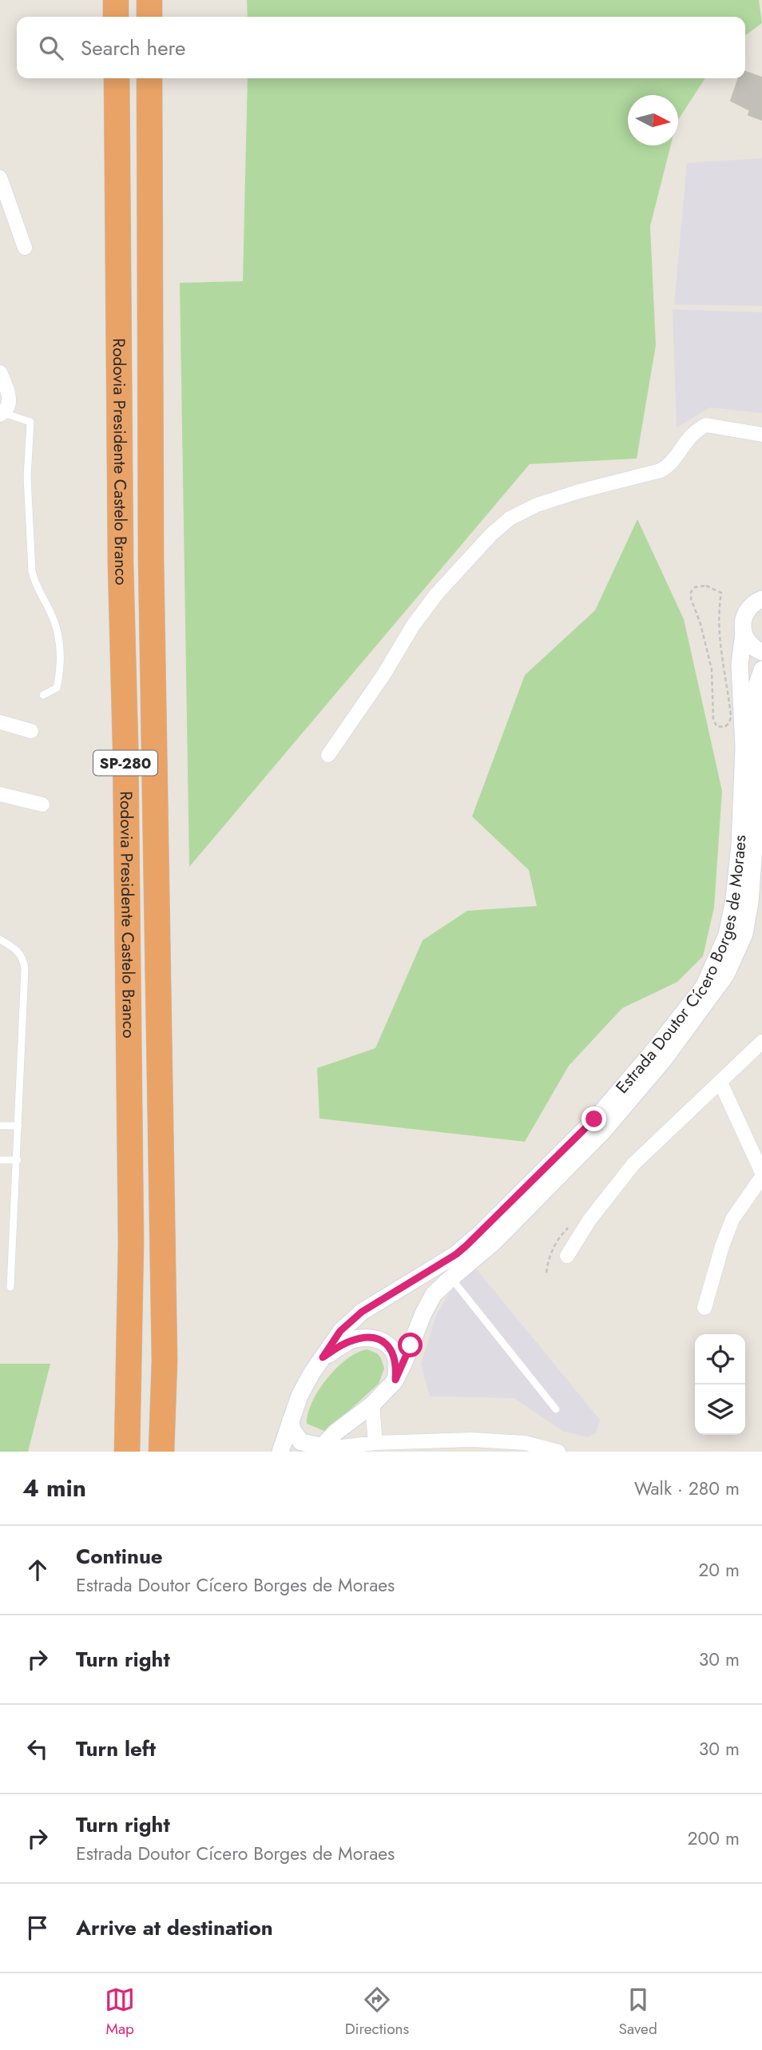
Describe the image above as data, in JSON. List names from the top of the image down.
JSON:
{
  "streets": {
    "highway": ["Rodovia Presidente Castelo Branco", "SP-280"],
    "street": ["Estrada Doutor Cícero Borges de Moraes"]
  },
  "north": "right",
  "page": {
    "search": "Search here",
    "heading": ["4 min", "Walk · 280 m"],
    "list": [
      ["Continue", "Estrada Doutor Cícero Borges de Moraes", "20 m"],
      ["Turn right", "30 m"],
      ["Turn left", "30 m"],
      ["Turn right", "Estrada Doutor Cícero Borges de Moraes", "200 m"],
      "Arrive at destination"
    ],
    "nav": ["Map", "Directions", "Saved"]
  }
}
